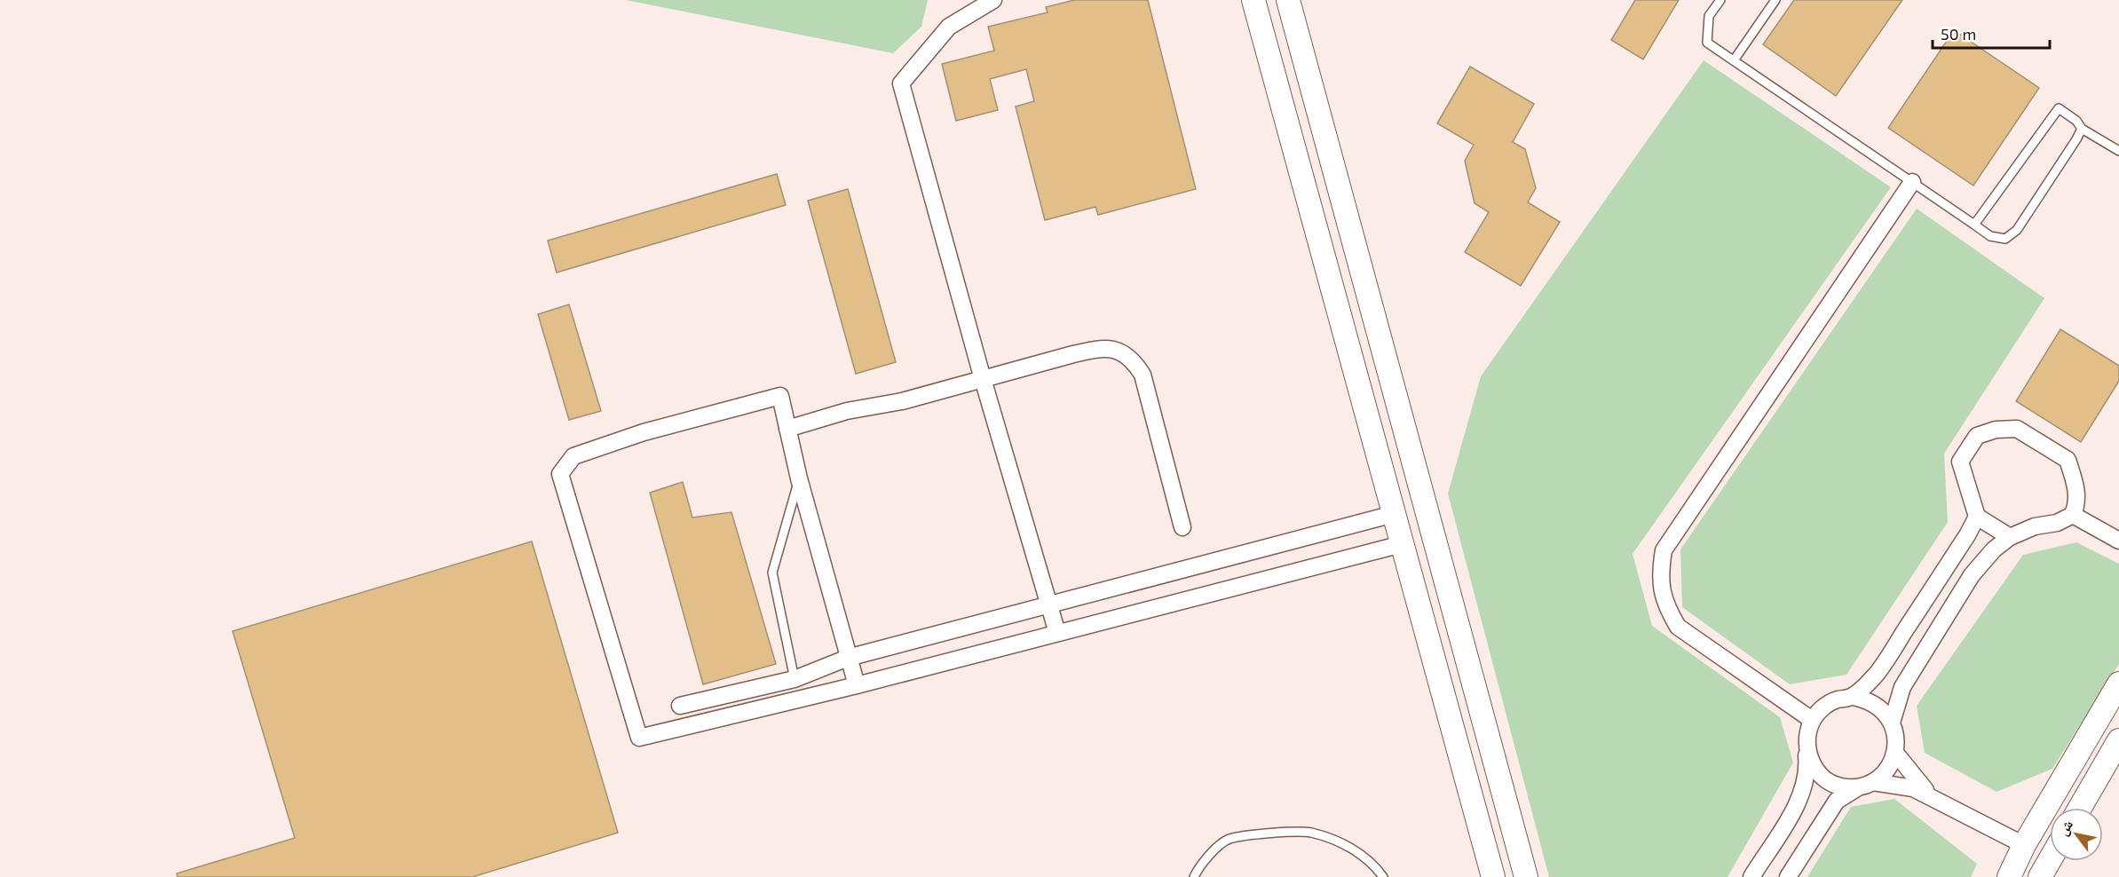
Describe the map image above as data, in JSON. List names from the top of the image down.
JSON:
{
  "scale_bar": "50 m",
  "north": "top left"
}
